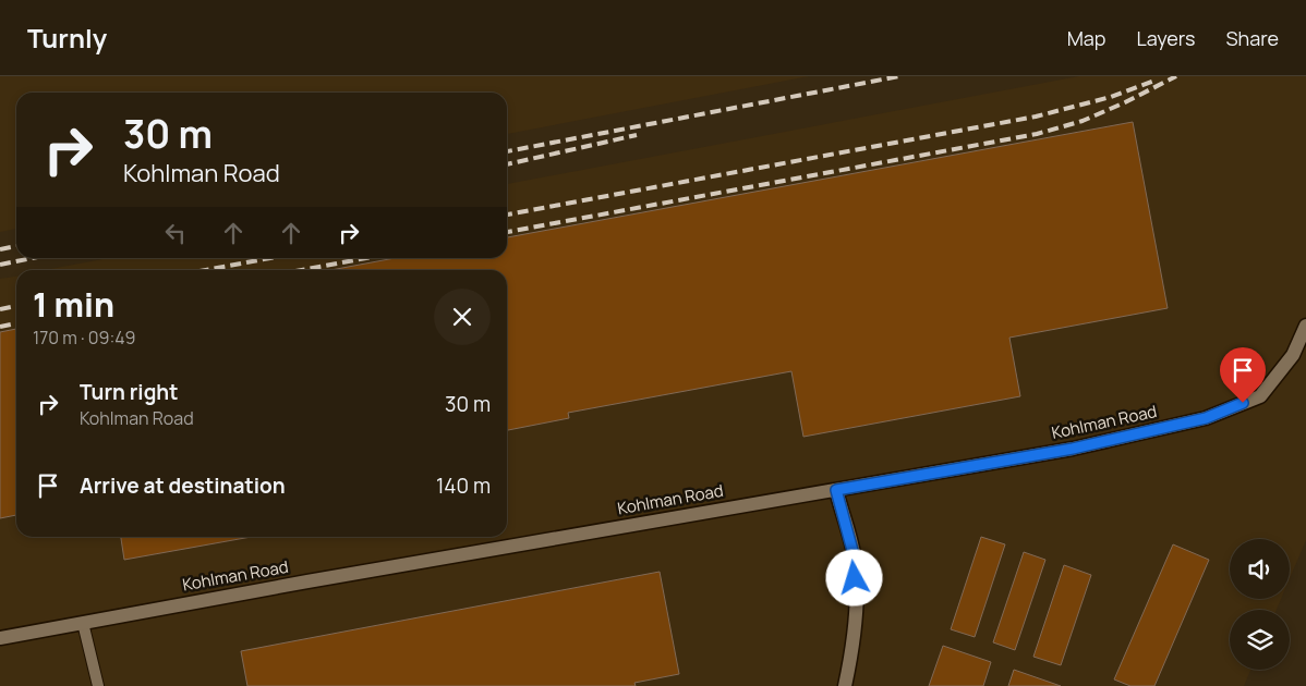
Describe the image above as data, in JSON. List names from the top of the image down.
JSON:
{
  "streets": {
    "street": ["Kohlman Road"]
  },
  "page": {
    "header": "Turnly",
    "nav": ["Map", "Layers", "Share"],
    "turn": ["30 m", "Kohlman Road"],
    "heading": ["1 min", "170 m · 09:49"],
    "list": [
      {
        "name": "Turn right",
        "note": "Kohlman Road",
        "value": "30 m"
      },
      {
        "name": "Arrive at destination",
        "value": "140 m"
      }
    ]
  }
}
